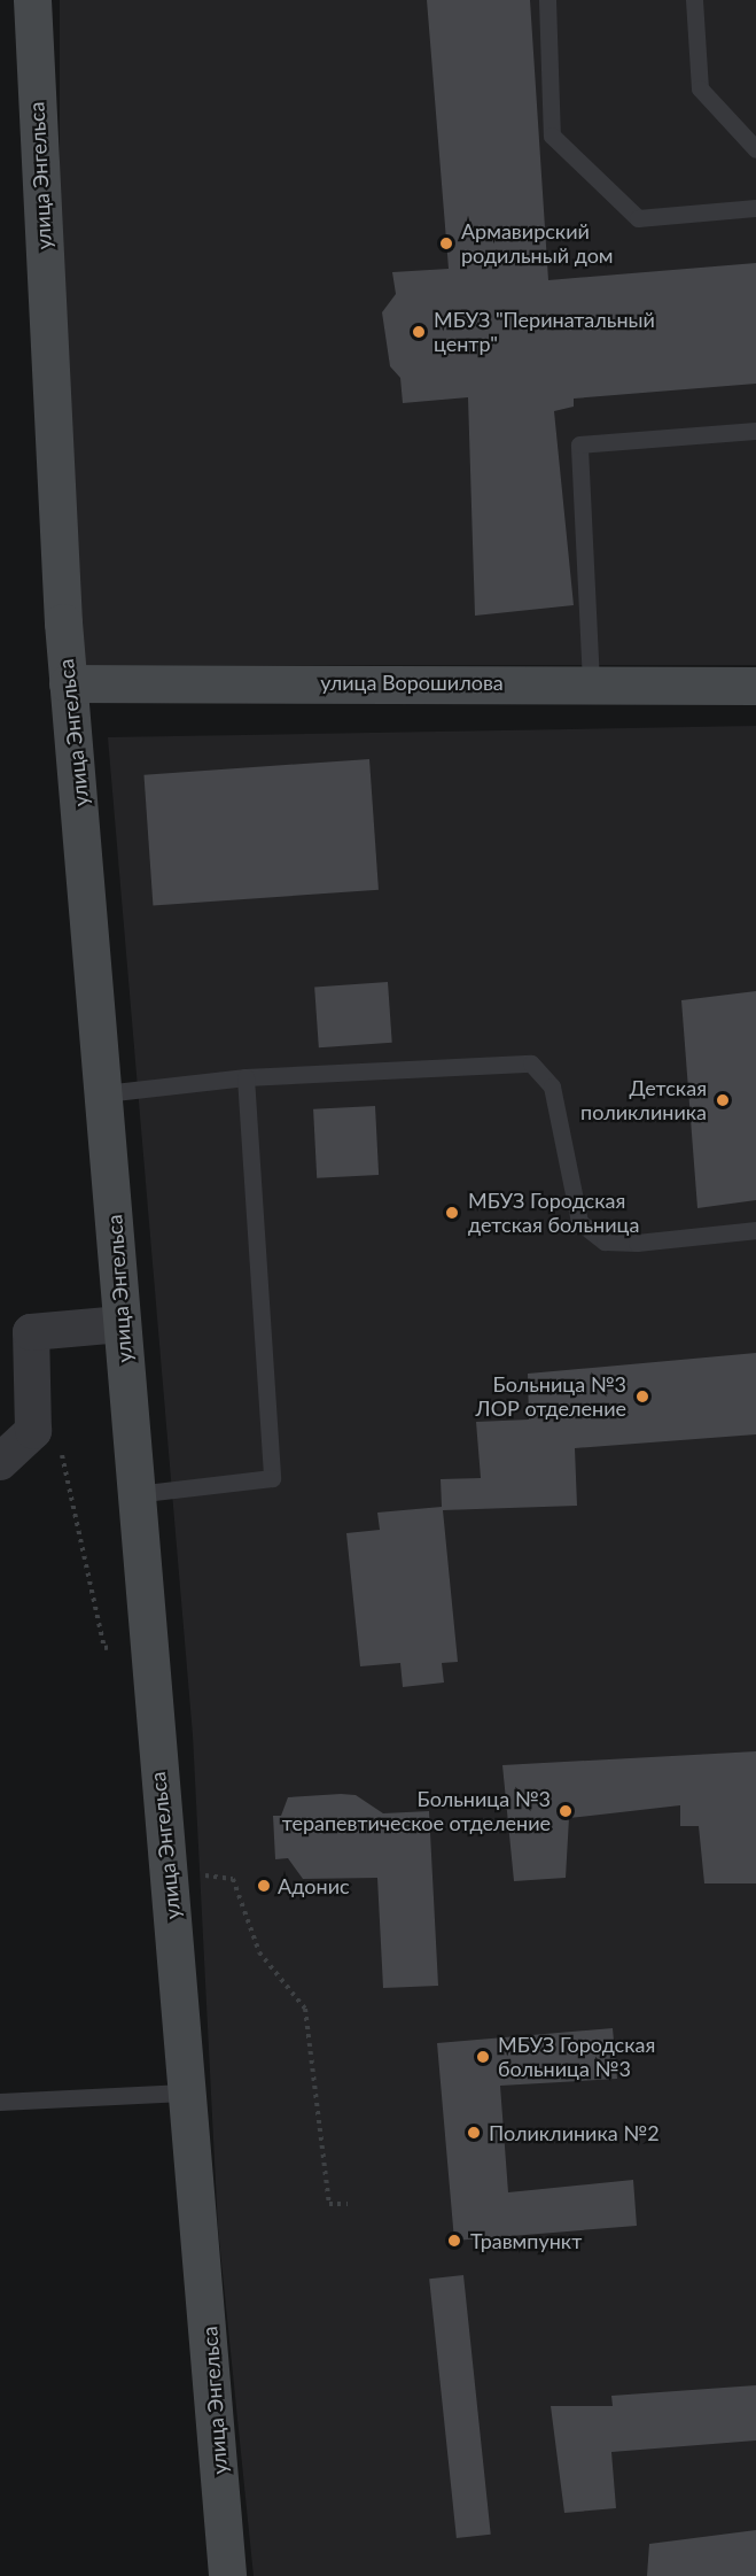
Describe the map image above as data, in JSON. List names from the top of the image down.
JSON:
{
  "streets": {
    "main road": ["улица Энгельса", "улица Ворошилова"]
  },
  "crossings": [
    ["улица Энгельса", "улица Ворошилова"]
  ],
  "places": [
    "Армавирский родильный дом",
    "МБУЗ \"Перинатальный центр\"",
    "Детская поликлиника",
    "МБУЗ Городская детская больница",
    "Больница №3 ЛОР отделение",
    "Больница №3 терапевтическое отделение",
    "Адонис",
    "МБУЗ Городская больница №3",
    "Поликлиника №2",
    "Травмпункт"
  ]
}
